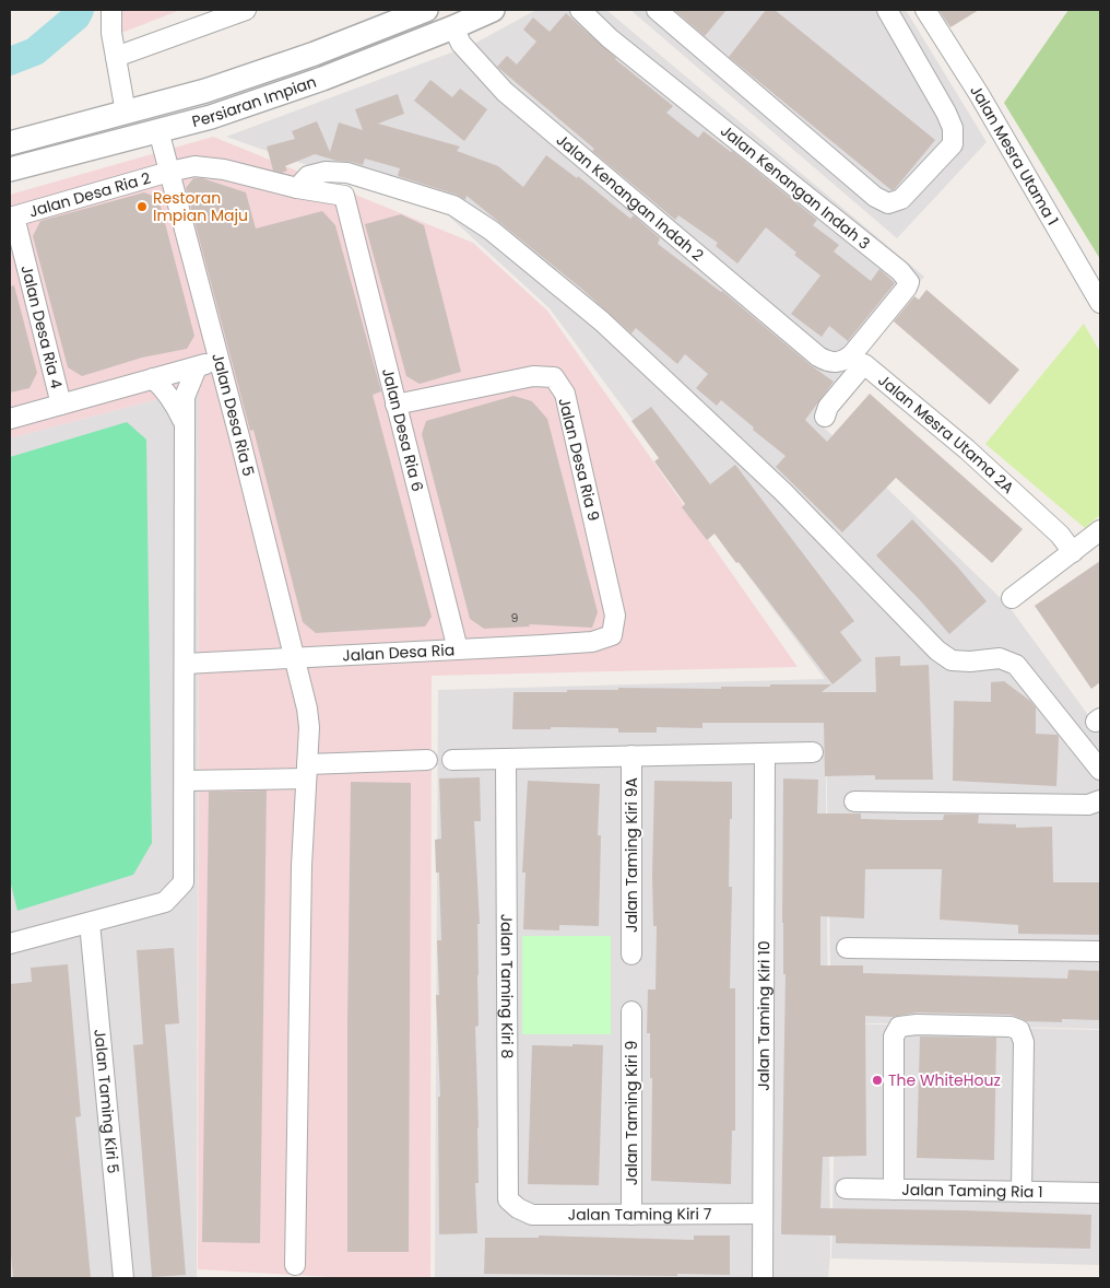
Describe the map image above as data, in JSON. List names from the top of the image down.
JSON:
{
  "streets": {
    "street": [
      "Persiaran Impian",
      "Jalan Mesra Utama 1",
      "Jalan Kenangan Indah 3",
      "Jalan Desa Ria 2",
      "Jalan Kenangan Indah 2",
      "Jalan Desa Ria 4",
      "Jalan Desa Ria 5",
      "Jalan Desa Ria 6",
      "Jalan Mesra Utama 2A",
      "Jalan Desa Ria 9",
      "Jalan Desa Ria",
      "Jalan Taming Kiri 9A",
      "Jalan Taming Kiri 8",
      "Jalan Taming Kiri 10",
      "Jalan Taming Kiri 5",
      "Jalan Taming Kiri 9",
      "Jalan Taming Ria 1",
      "Jalan Taming Kiri 7"
    ]
  },
  "crossings": [
    ["Persiaran Impian", "Jalan Kenangan Indah 2"],
    ["Persiaran Impian", "Jalan Desa Ria 5"],
    ["Jalan Kenangan Indah 3", "Jalan Kenangan Indah 2"],
    ["Jalan Desa Ria 2", "Jalan Desa Ria 4"],
    ["Jalan Desa Ria 2", "Jalan Desa Ria 5"],
    ["Jalan Desa Ria 2", "Jalan Desa Ria 6"],
    ["Jalan Desa Ria 5", "Jalan Desa Ria"],
    ["Jalan Desa Ria 6", "Jalan Desa Ria 9"],
    ["Jalan Desa Ria 6", "Jalan Desa Ria"],
    ["Jalan Desa Ria 9", "Jalan Desa Ria"],
    ["Jalan Taming Kiri 8", "Jalan Taming Kiri 7"],
    ["Jalan Taming Kiri 10", "Jalan Taming Kiri 7"],
    ["Jalan Taming Kiri 9", "Jalan Taming Kiri 7"]
  ],
  "places": ["Restoran Impian Maju", "The WhiteHouz"],
  "house_numbers": ["9"]
}
